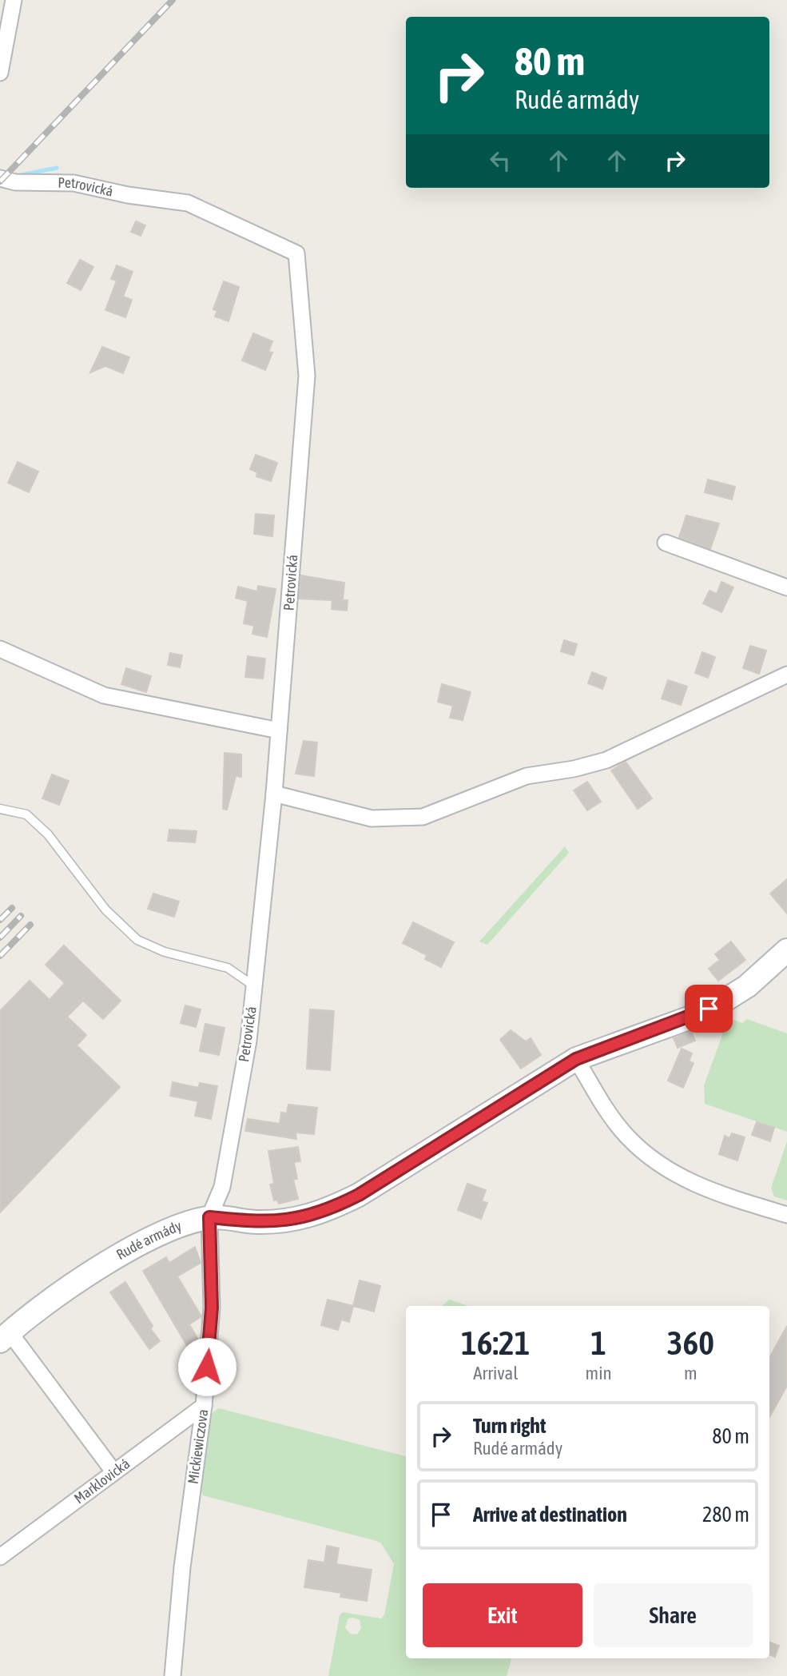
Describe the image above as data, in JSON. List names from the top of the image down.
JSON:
{
  "streets": {
    "main road": ["Rudé armády"],
    "street": ["Petrovická", "Mickiewiczova", "Marklovická"]
  },
  "crossings": [
    ["Petrovická", "Rudé armády"],
    ["Petrovická", "Mickiewiczova"],
    ["Rudé armády", "Mickiewiczova"],
    ["Mickiewiczova", "Marklovická"]
  ],
  "page": {
    "turn": ["80 m", "Rudé armády"],
    "eta": [
      "16:21",
      "Arrival",
      "1",
      "min",
      "360",
      "m"
    ],
    "list": [
      {
        "name": "Turn right",
        "note": "Rudé armády",
        "value": "80 m"
      },
      {
        "name": "Arrive at destination",
        "value": "280 m"
      }
    ],
    "buttons": ["Exit", "Share"]
  }
}
